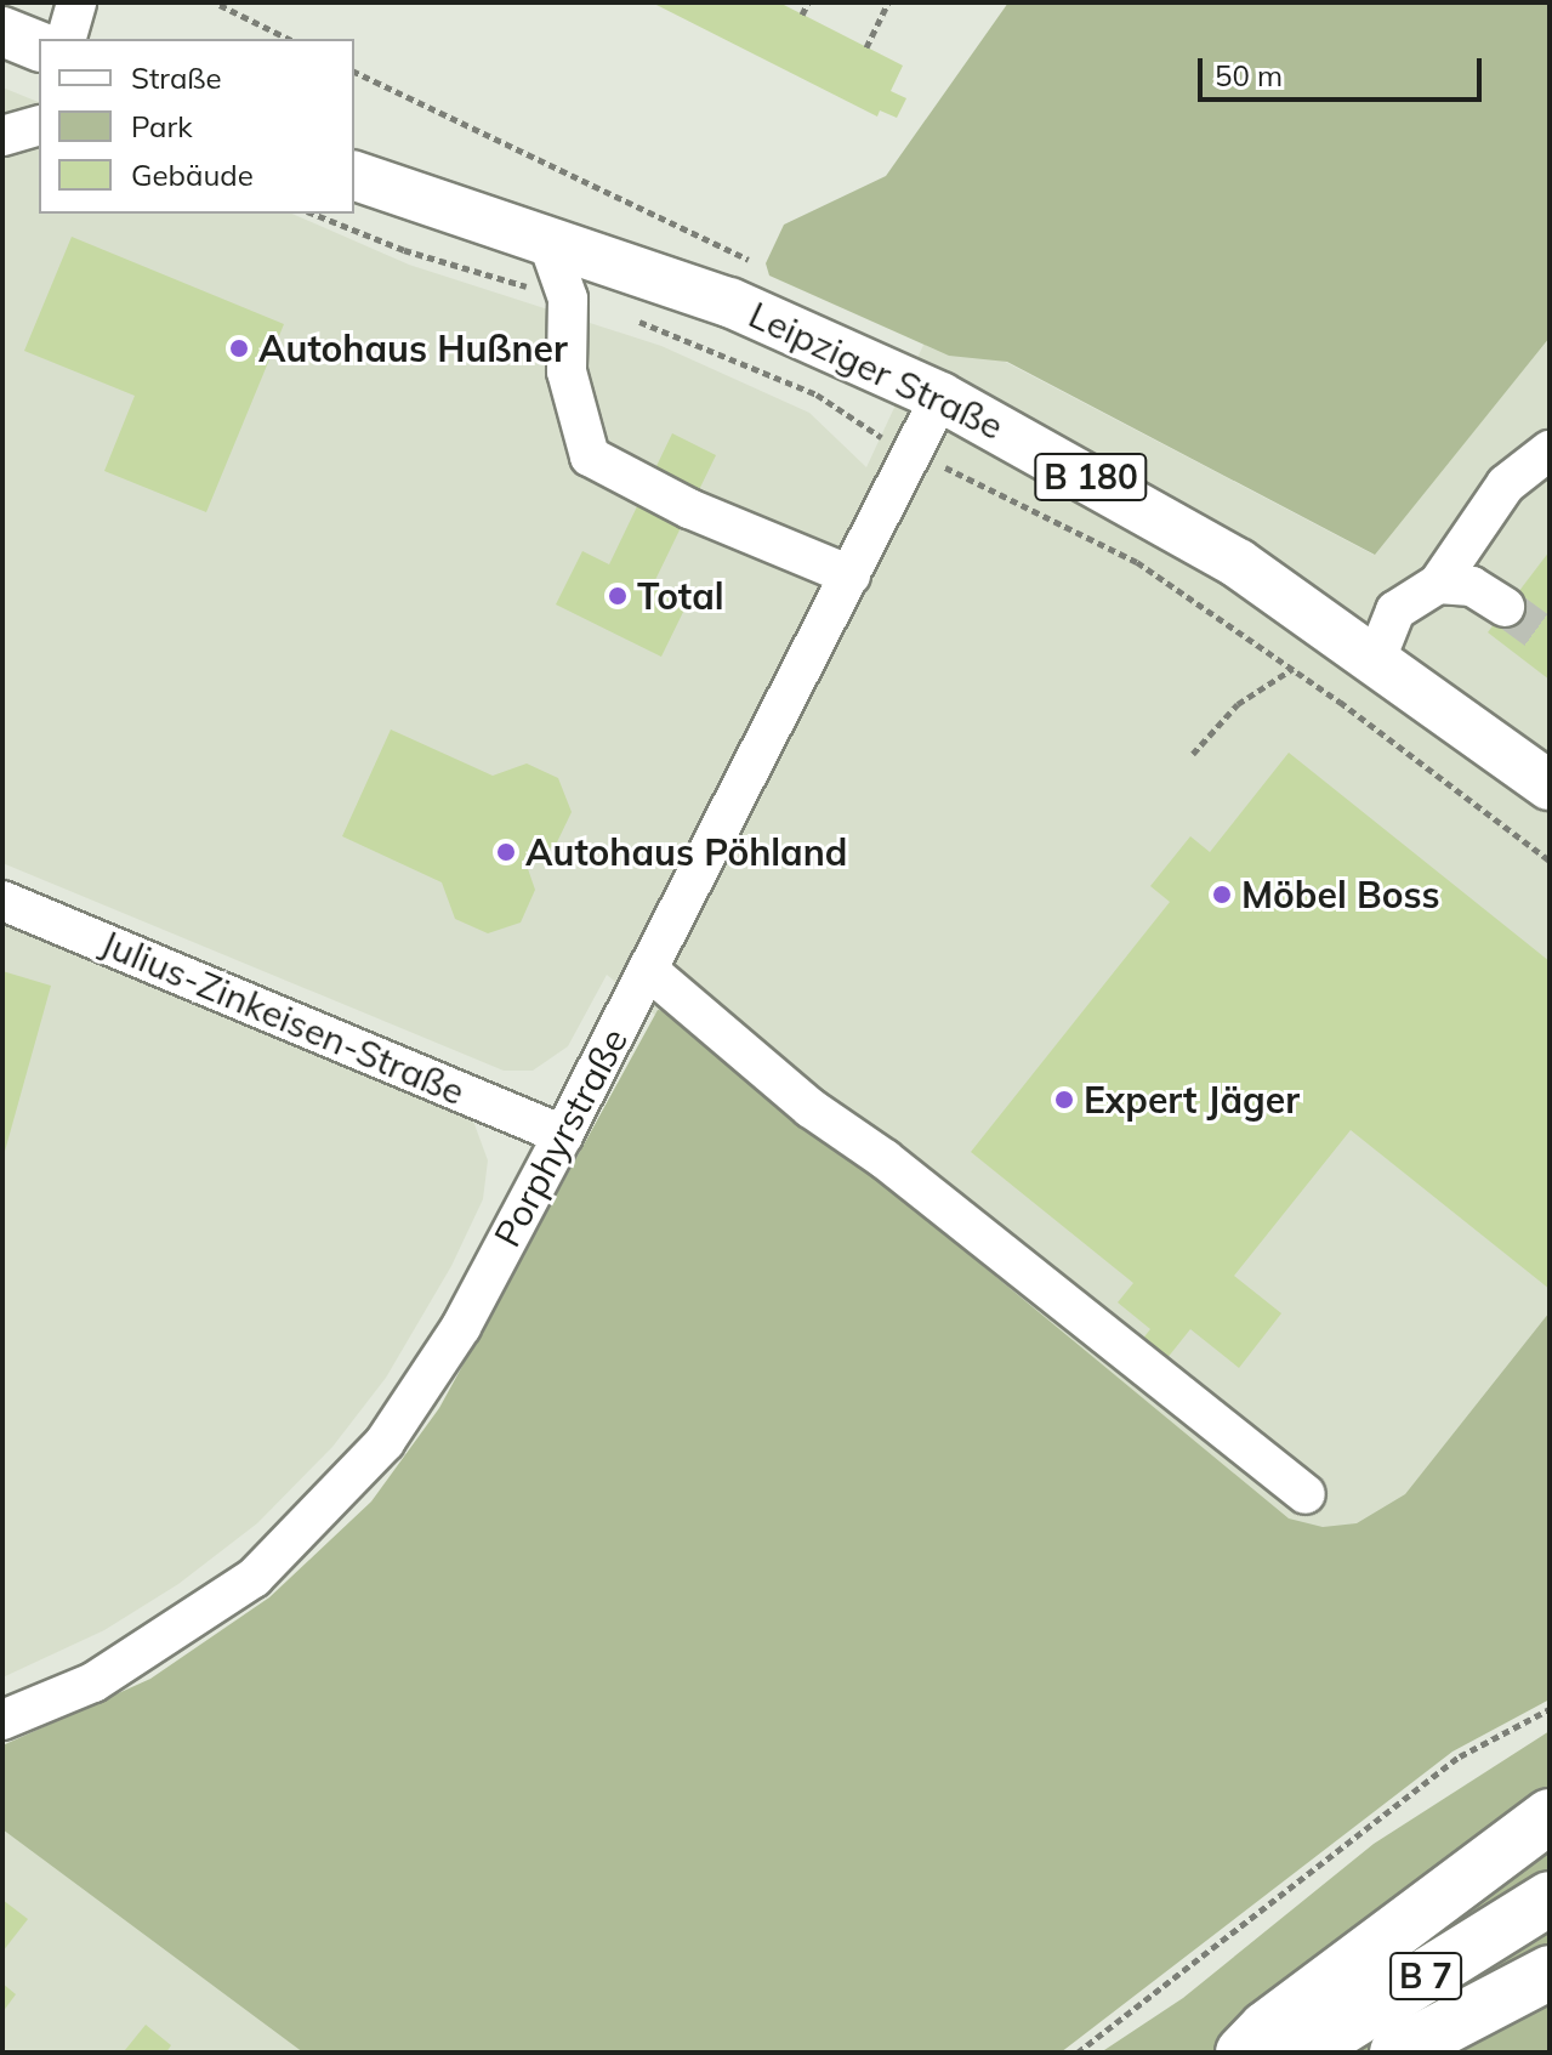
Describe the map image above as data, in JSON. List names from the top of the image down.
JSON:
{
  "streets": {
    "highway": ["B 7"],
    "main road": ["Leipziger Straße", "B 180"],
    "street": ["Julius-Zinkeisen-Straße", "Porphyrstraße"]
  },
  "crossings": [
    ["Leipziger Straße", "Porphyrstraße"],
    ["Julius-Zinkeisen-Straße", "Porphyrstraße"]
  ],
  "places": [
    "Autohaus Hußner",
    "Total",
    "Autohaus Pöhland",
    "Möbel Boss",
    "Expert Jäger"
  ],
  "legend": ["Straße", "Park", "Gebäude"],
  "scale_bar": "50 m"
}
